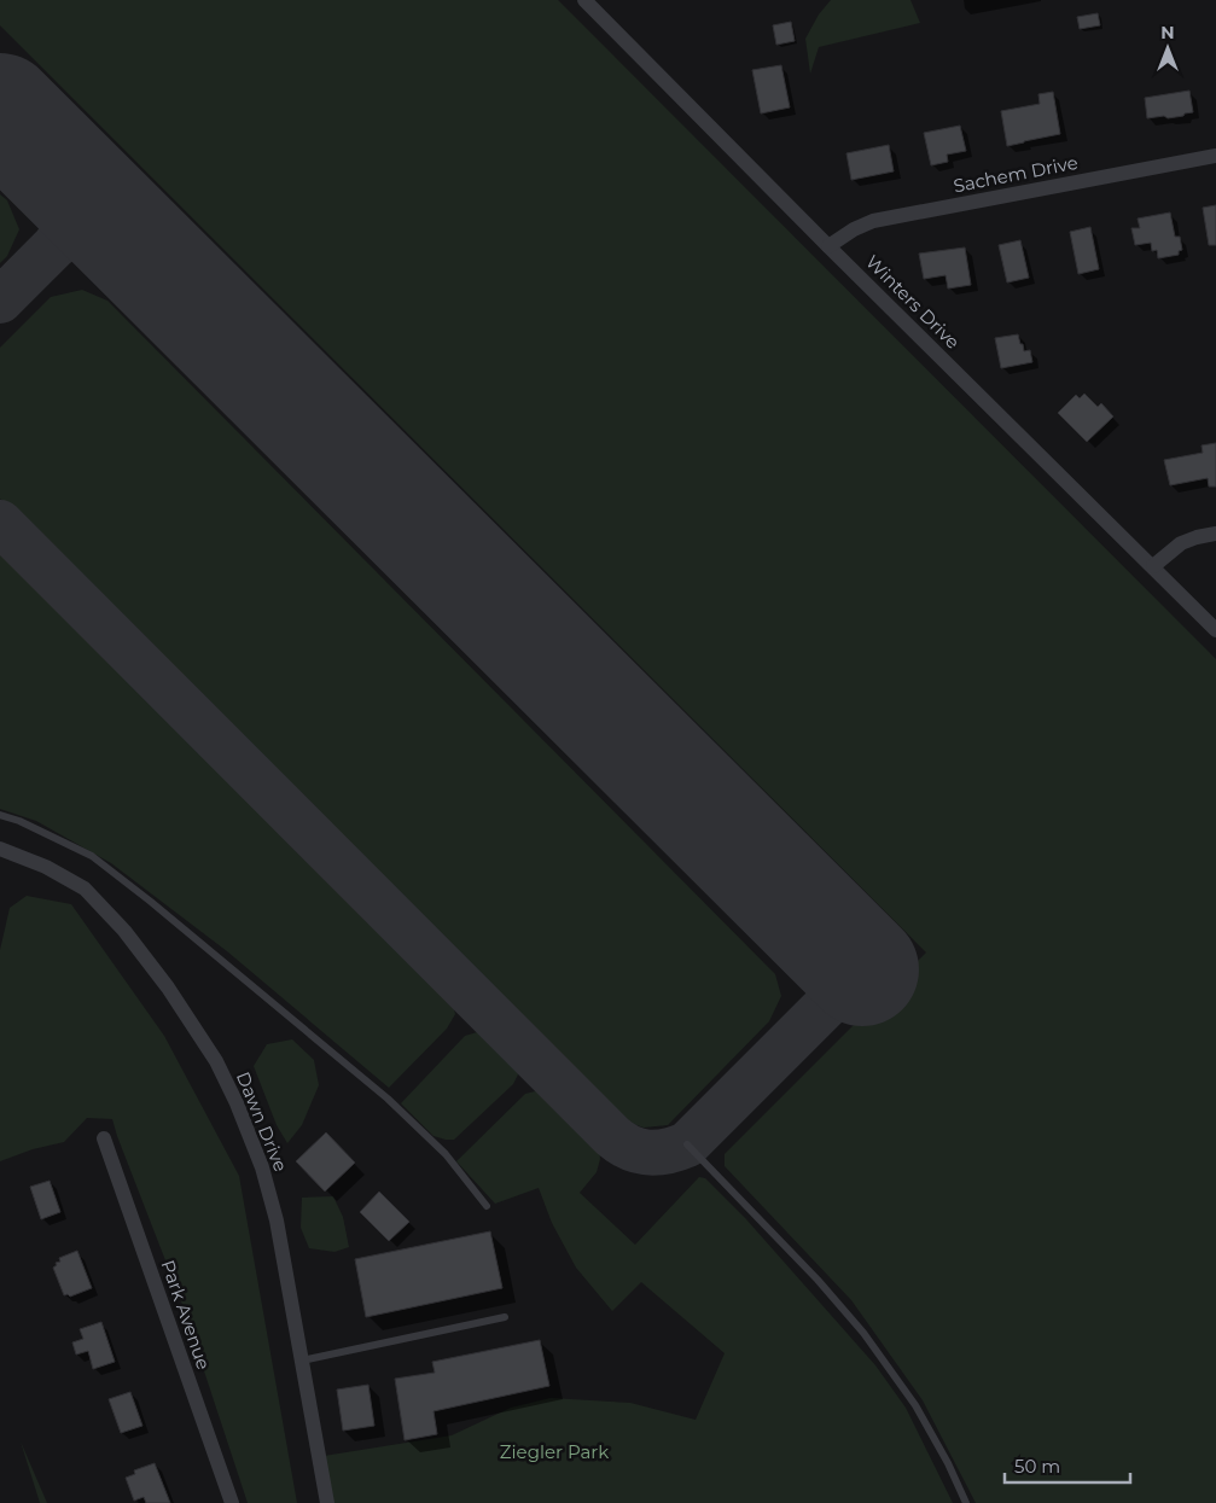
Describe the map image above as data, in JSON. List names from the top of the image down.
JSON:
{
  "streets": {
    "street": [
      "Sachem Drive",
      "Winters Drive",
      "Dawn Drive",
      "Park Avenue"
    ]
  },
  "crossings": [
    ["Sachem Drive", "Winters Drive"]
  ],
  "parks": ["Ziegler Park"],
  "scale_bar": "50 m",
  "north": "top"
}
